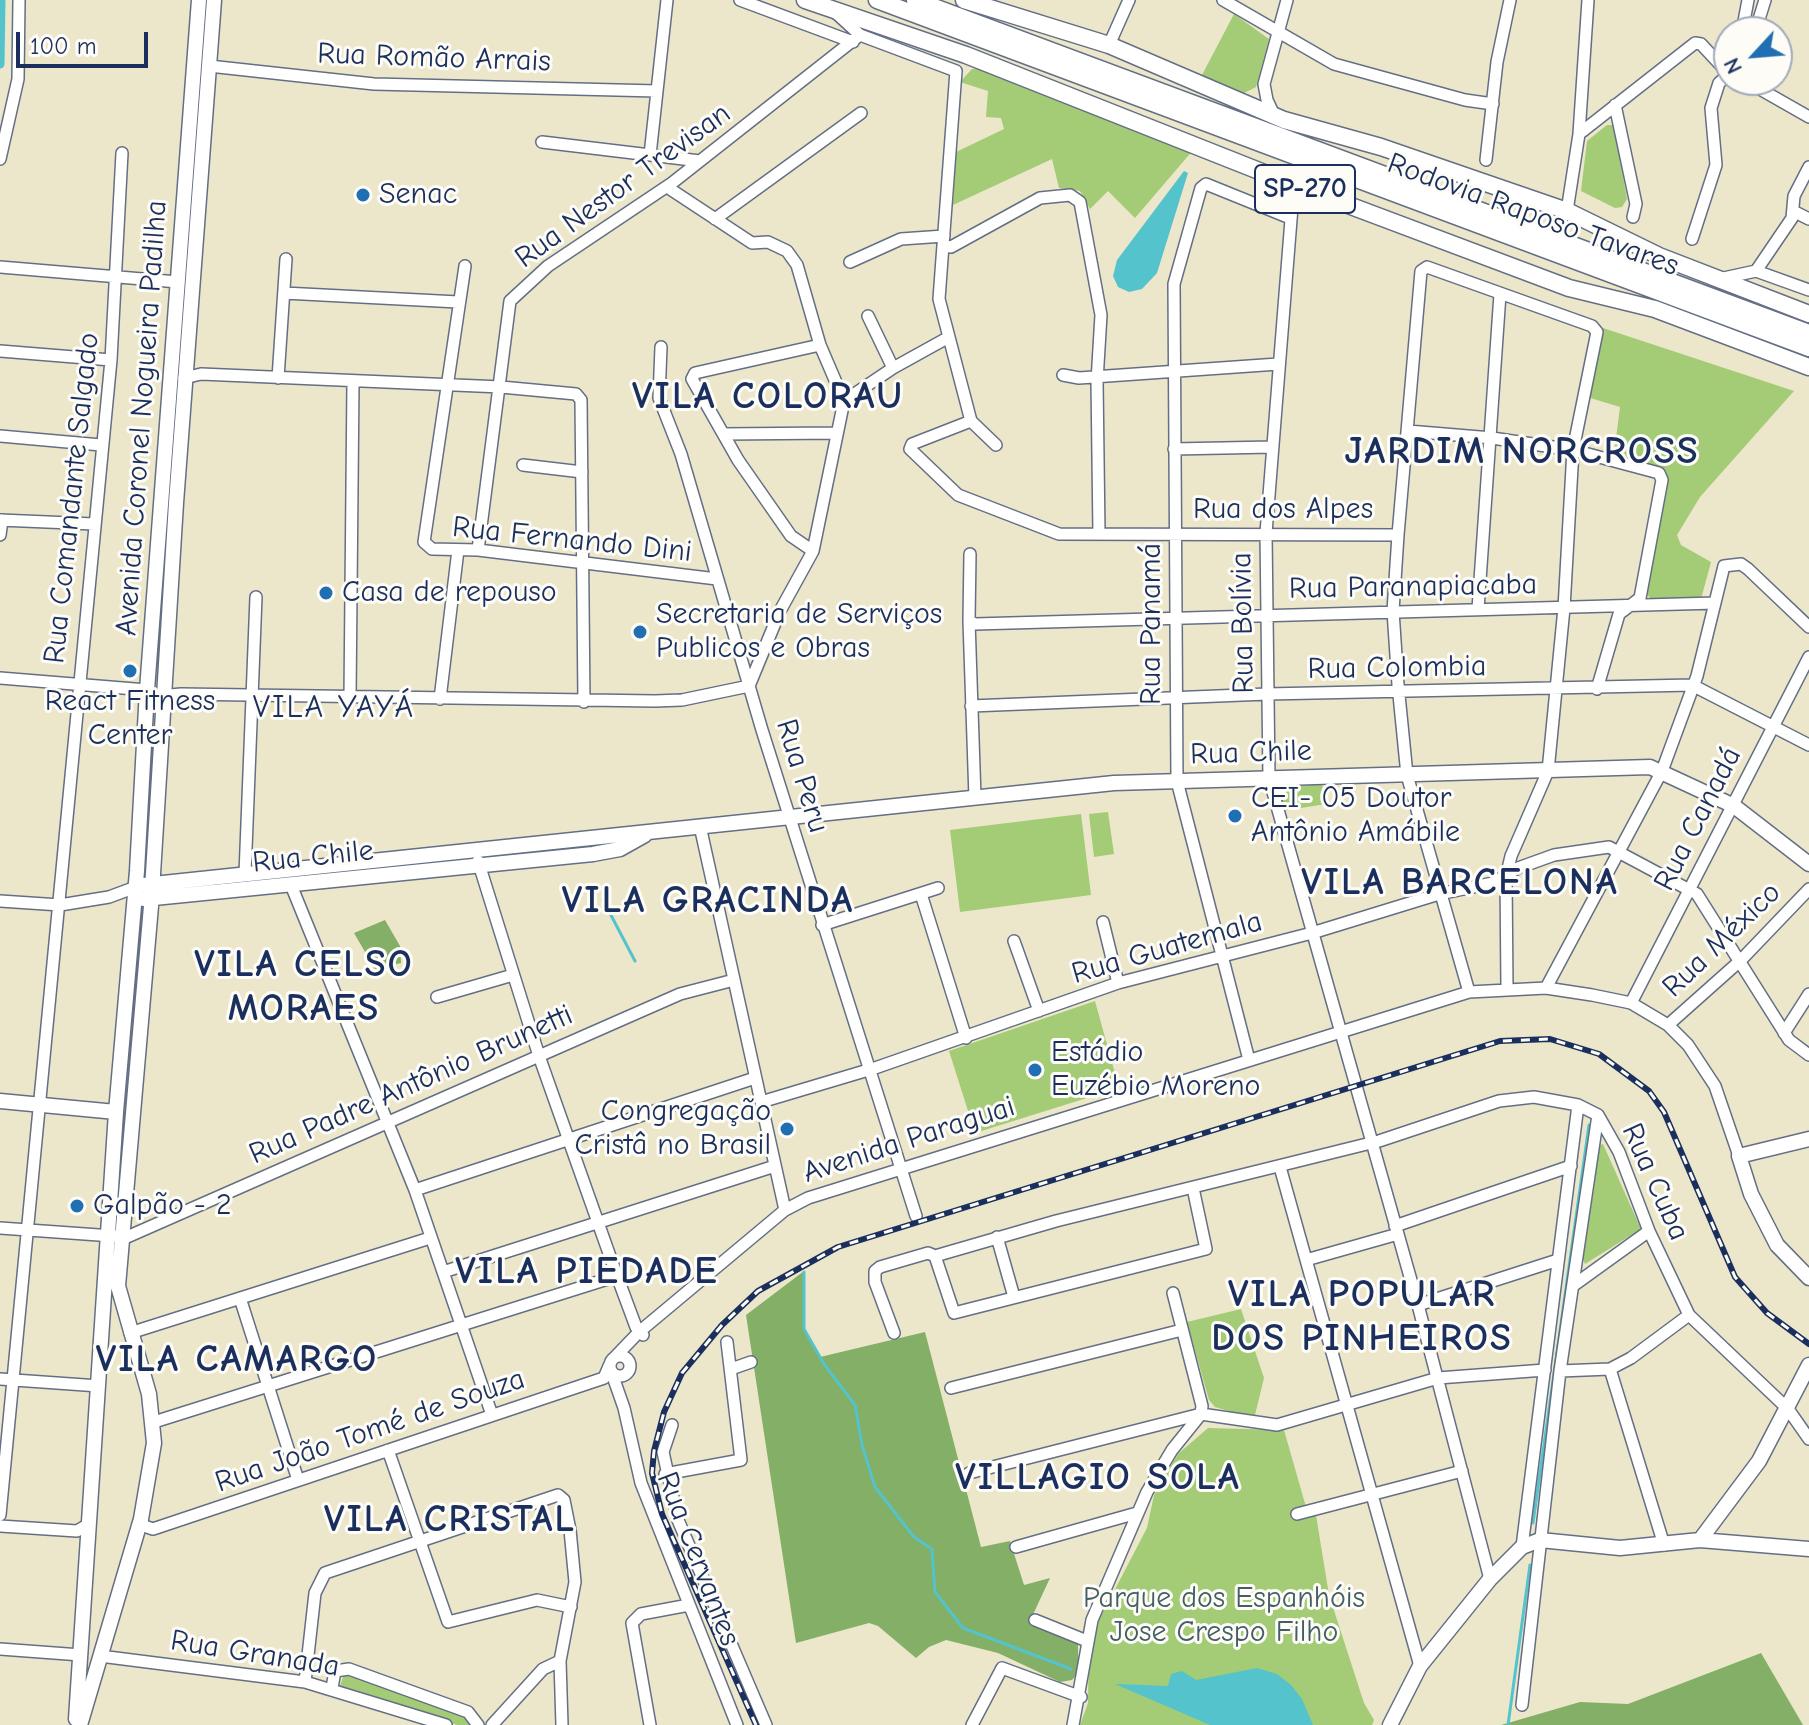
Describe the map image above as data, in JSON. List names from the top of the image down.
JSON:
{
  "streets": {
    "highway": ["SP-270", "Rodovia Raposo Tavares"],
    "main road": ["Avenida Coronel Nogueira Padilha", "Rua Chile", "Avenida Paraguai"],
    "street": [
      "Rua Romão Arrais",
      "Rua Nestor Trevisan",
      "Rua Comandante Salgado",
      "Rua dos Alpes",
      "Rua Fernando Dini",
      "Rua Paranapiacaba",
      "Rua Bolívia",
      "Rua Panamá",
      "Rua Colombia",
      "Rua Peru",
      "Rua Canadá",
      "Rua México",
      "Rua Guatemala",
      "Rua Padre Antônio Brunetti",
      "Rua Cuba",
      "Rua João Tomé de Souza",
      "Rua Cervantes",
      "Rua Granada"
    ]
  },
  "crossings": [
    ["Rua Romão Arrais", "Avenida Coronel Nogueira Padilha"],
    ["Rua Nestor Trevisan", "Rua Fernando Dini"],
    ["Avenida Coronel Nogueira Padilha", "Rua Chile"],
    ["Avenida Coronel Nogueira Padilha", "Rua Padre Antônio Brunetti"],
    ["Avenida Coronel Nogueira Padilha", "Rua João Tomé de Souza"],
    ["Avenida Coronel Nogueira Padilha", "Rua Granada"],
    ["Rua dos Alpes", "Rua Bolívia"],
    ["Rua dos Alpes", "Rua Panamá"],
    ["Rua Fernando Dini", "Rua Peru"],
    ["Rua Paranapiacaba", "Rua Bolívia"],
    ["Rua Paranapiacaba", "Rua Panamá"],
    ["Rua Bolívia", "Rua Panamá"],
    ["Rua Bolívia", "Rua Colombia"],
    ["Rua Bolívia", "Rua Chile"],
    ["Rua Bolívia", "Rua Guatemala"],
    ["Rua Bolívia", "Avenida Paraguai"],
    ["Rua Bolívia", "Rua Cuba"],
    ["Rua Panamá", "Rua Colombia"],
    ["Rua Panamá", "Rua Chile"],
    ["Rua Panamá", "Rua Guatemala"],
    ["Rua Panamá", "Avenida Paraguai"],
    ["Rua Chile", "Rua Peru"],
    ["Rua Chile", "Rua Canadá"],
    ["Rua Peru", "Rua Guatemala"],
    ["Rua Peru", "Avenida Paraguai"],
    ["Rua Canadá", "Rua Guatemala"],
    ["Rua Canadá", "Avenida Paraguai"],
    ["Rua México", "Rua Guatemala"],
    ["Rua México", "Avenida Paraguai"],
    ["Avenida Paraguai", "Rua João Tomé de Souza"],
    ["Avenida Paraguai", "Rua Cervantes"],
    ["Rua João Tomé de Souza", "Rua Cervantes"]
  ],
  "districts": [
    "VILA COLORAU",
    "JARDIM NORCROSS",
    "VILA YAYÁ",
    "VILA BARCELONA",
    "VILA GRACINDA",
    "VILA CELSO MORAES",
    "VILA PIEDADE",
    "VILA POPULAR DOS PINHEIROS",
    "VILA CAMARGO",
    "VILLAGIO SOLA",
    "VILA CRISTAL"
  ],
  "parks": ["Parque dos Espanhóis Jose Crespo Filho"],
  "places": [
    "Senac",
    "Casa de repouso",
    "Secretaria de Serviços Publicos e Obras",
    "React Fitness Center",
    "CEI- 05 Doutor Antônio Amábile",
    "Estádio Euzébio Moreno",
    "Congregação Cristâ no Brasil",
    "Galpão - 2"
  ],
  "scale_bar": "100 m",
  "north": "bottom left"
}
